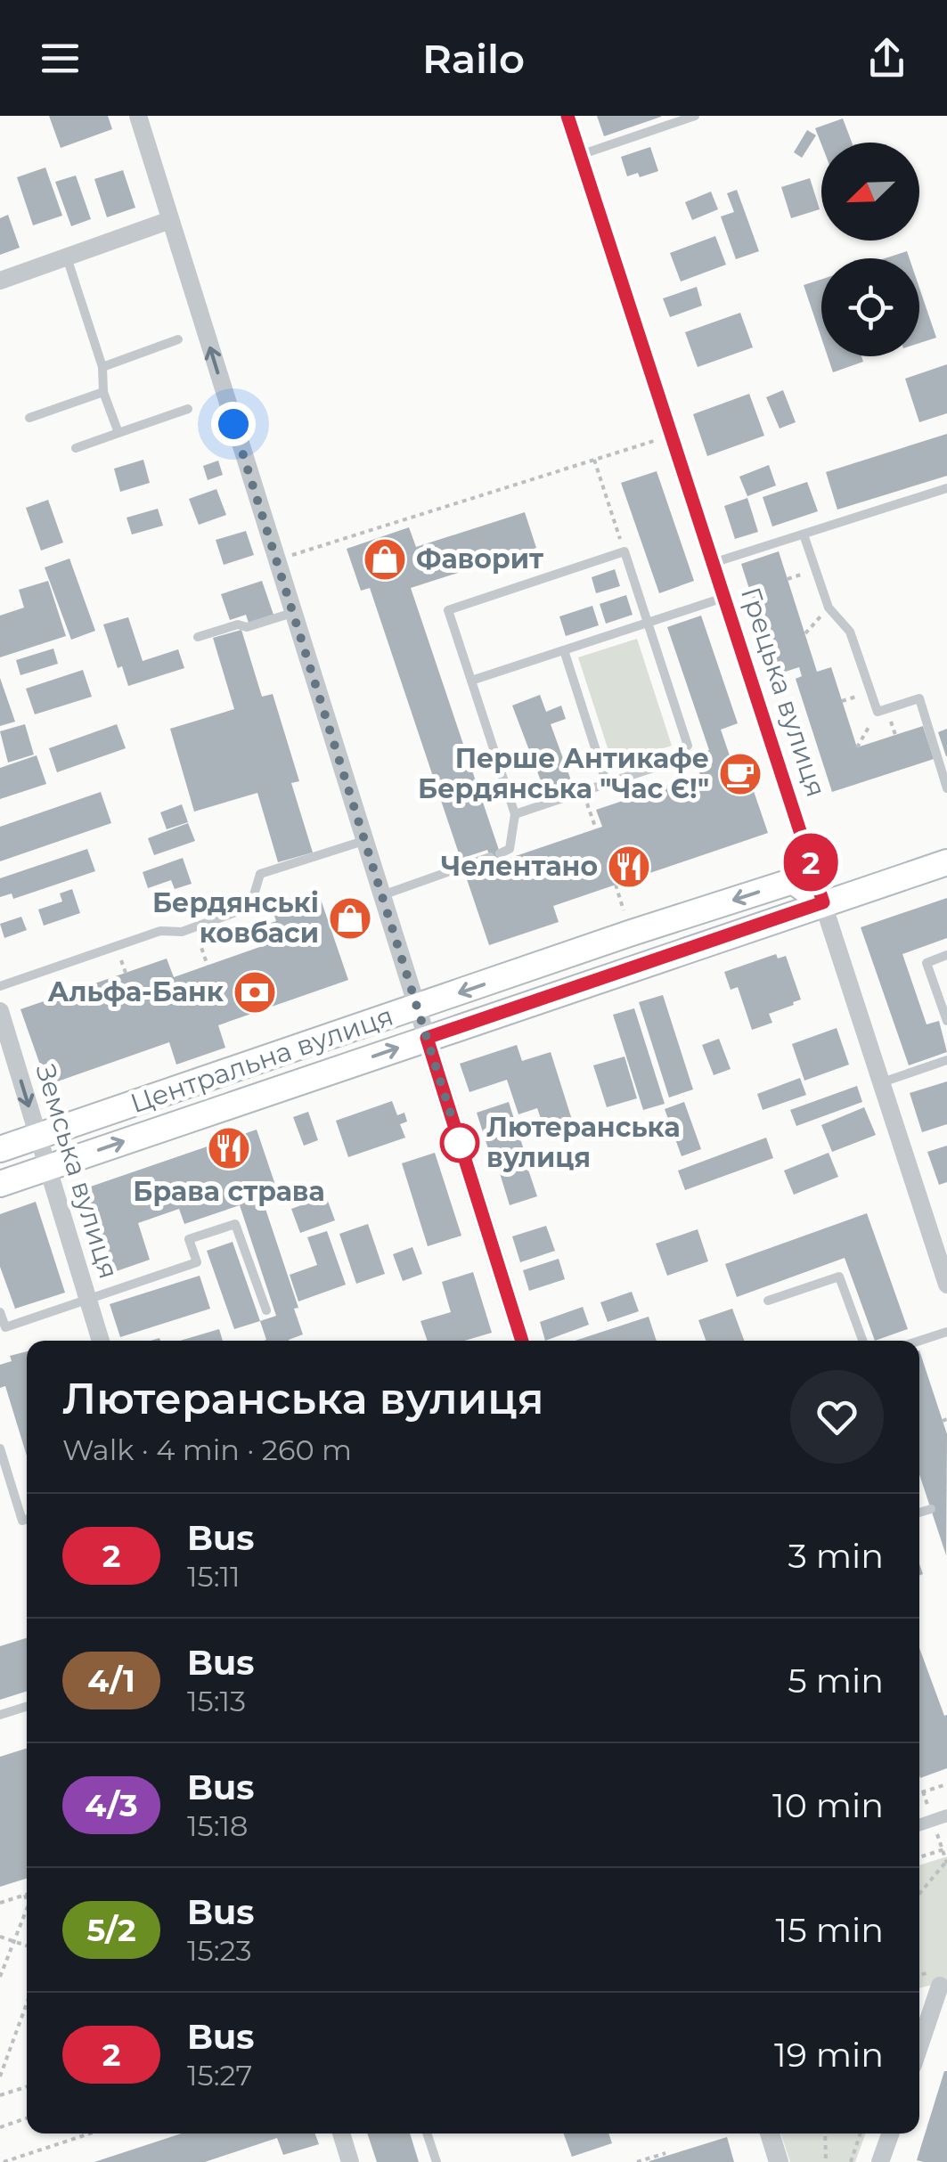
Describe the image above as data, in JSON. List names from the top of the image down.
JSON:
{
  "streets": {
    "main road": ["Центральна вулиця"],
    "street": ["Грецька вулиця", "Земська вулиця"]
  },
  "crossings": [
    ["Грецька вулиця", "Центральна вулиця"],
    ["Центральна вулиця", "Земська вулиця"]
  ],
  "one_way": ["Земська вулиця"],
  "places": {
    "shop": ["Фаворит", "Бердянські ковбаси"],
    "cafe": ["Перше Антикафе Бердянська \"Час Є!\""],
    "restaurant": ["Челентано", "Брава страва"],
    "bank": ["Альфа-Банк"],
    "other": ["Лютеранська вулиця"]
  },
  "lines": ["bus line 2"],
  "north": "bottom left",
  "page": {
    "header": "Railo",
    "on_map": "2",
    "heading": ["Лютеранська вулиця", "Walk · 4 min · 260 m"],
    "list": [
      {
        "mark": "2",
        "name": "Bus",
        "note": "15:11",
        "value": "3 min"
      },
      {
        "mark": "4/1",
        "name": "Bus",
        "note": "15:13",
        "value": "5 min"
      },
      {
        "mark": "4/3",
        "name": "Bus",
        "note": "15:18",
        "value": "10 min"
      },
      {
        "mark": "5/2",
        "name": "Bus",
        "note": "15:23",
        "value": "15 min"
      },
      {
        "mark": "2",
        "name": "Bus",
        "note": "15:27",
        "value": "19 min"
      }
    ]
  }
}
